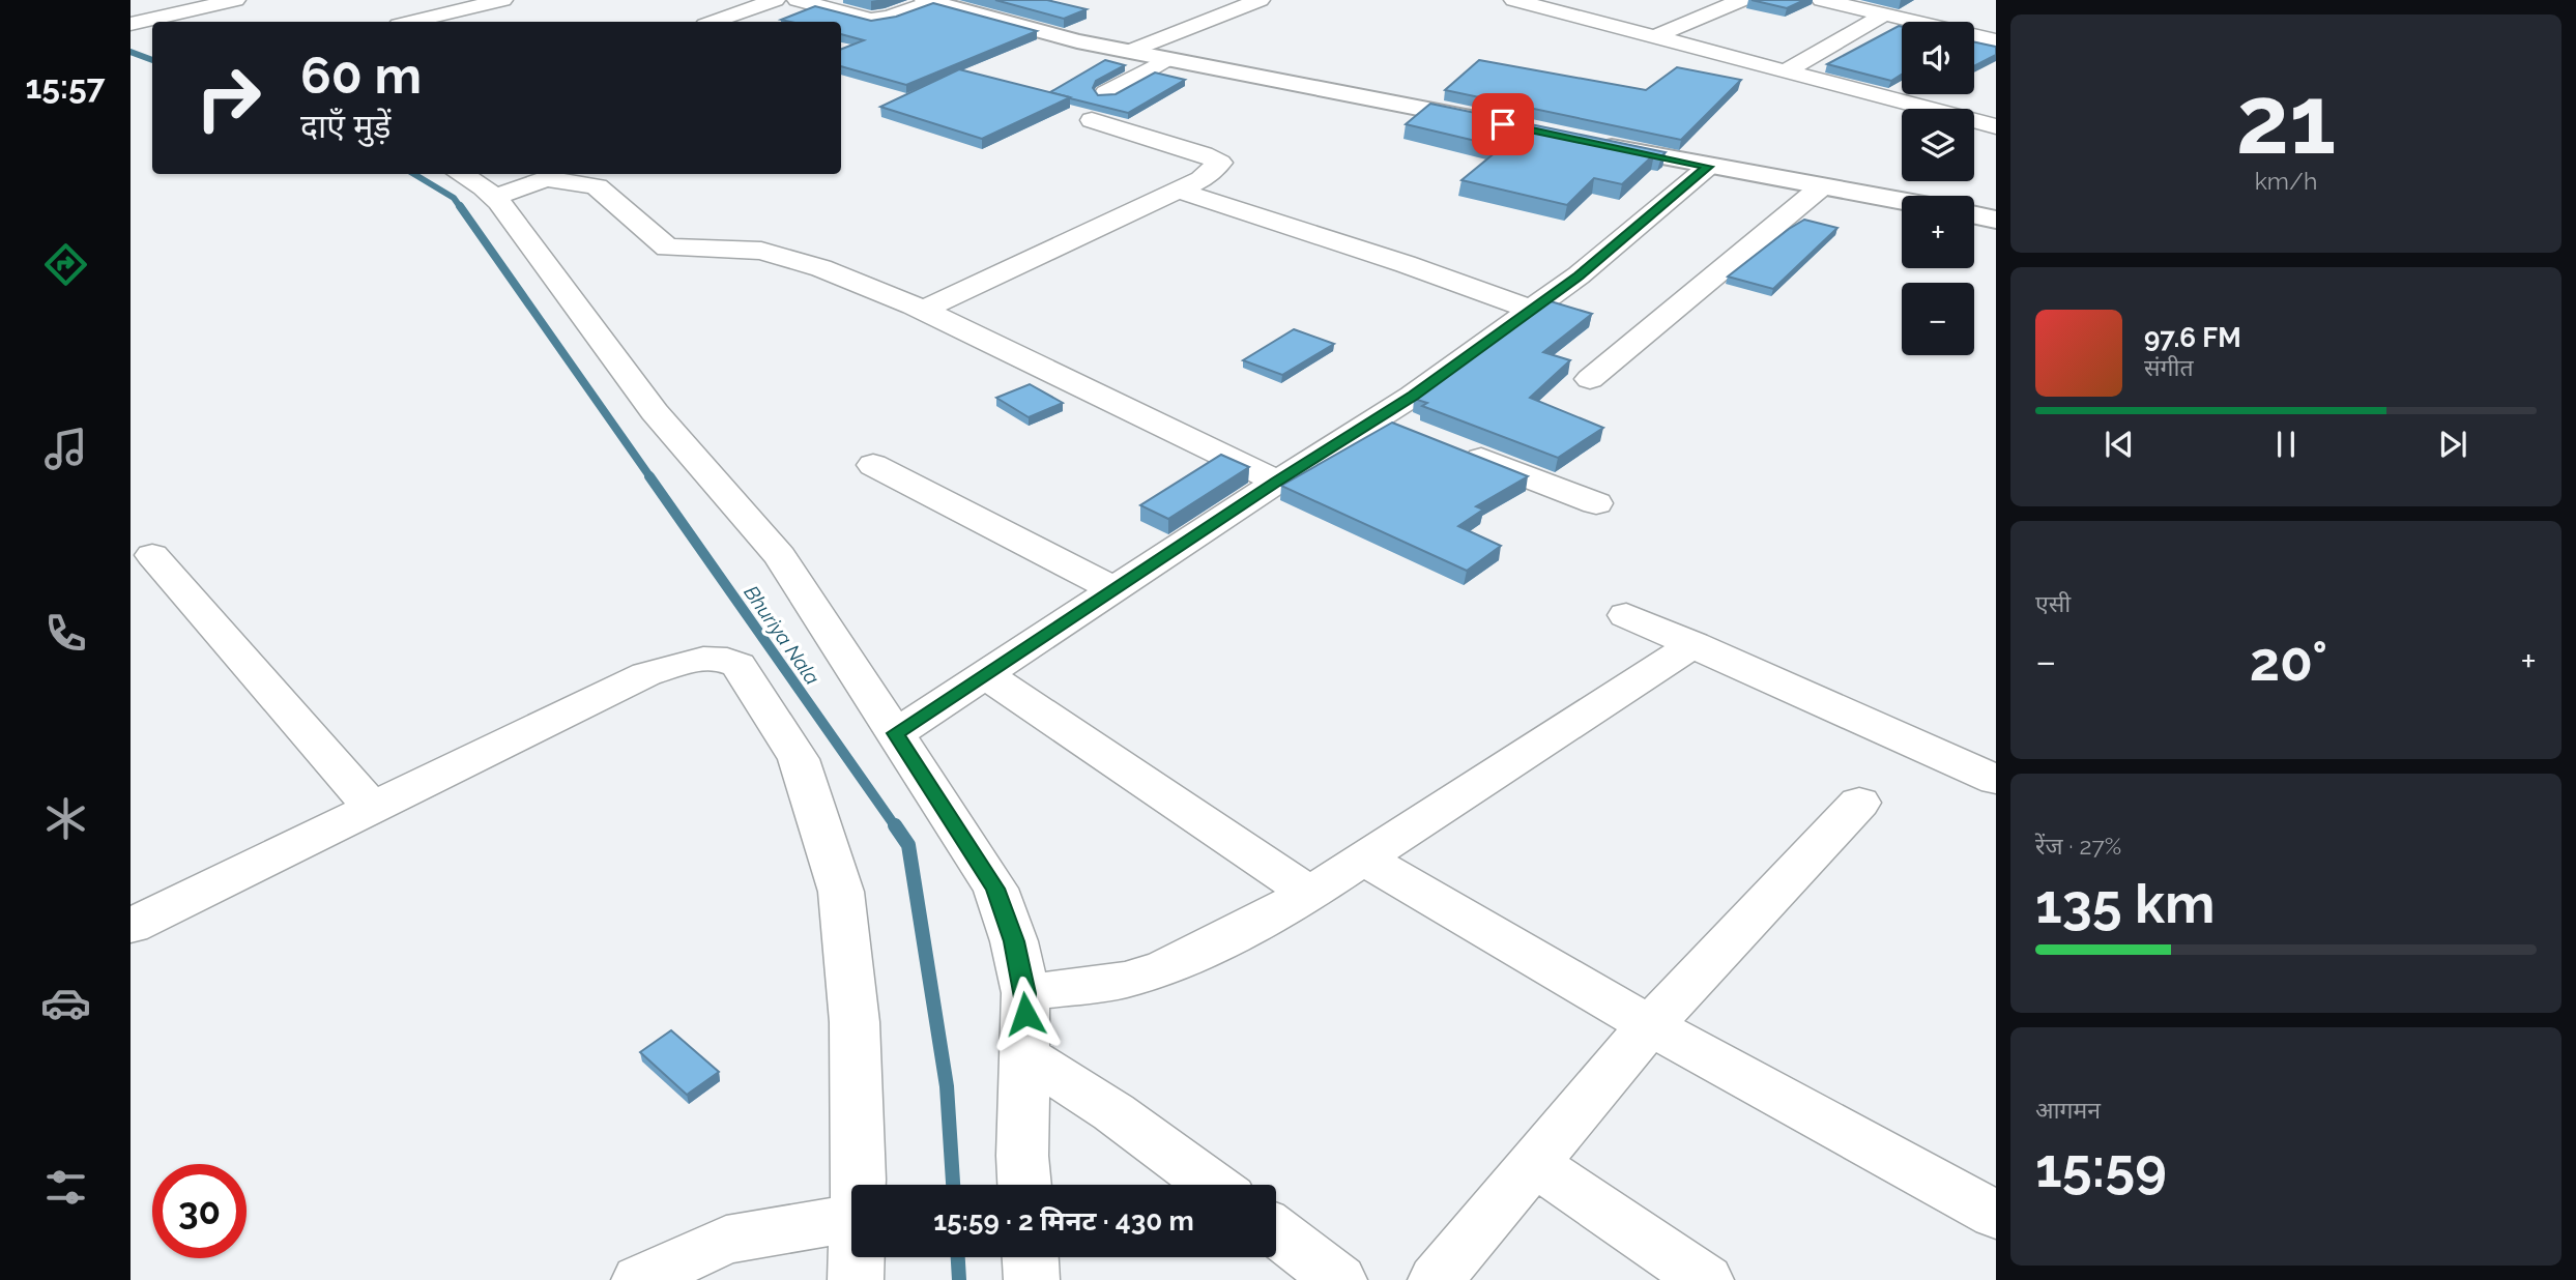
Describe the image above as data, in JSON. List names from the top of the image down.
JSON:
{
  "water": ["Bhuriya Nala"],
  "page": {
    "tabs": "15:57",
    "tile": [
      ["21", "km/h"],
      "एसी",
      ["रेंज · 27%", "135 km"],
      ["आगमन", "15:59"]
    ],
    "map_buttons": ["+", "−"],
    "turn": ["60 m", "दाएँ मुड़ें"],
    "song": ["97.6 FM", "संगीत"],
    "heat": ["−", "20°", "+"],
    "limit": "30",
    "trip": "15:59 · 2 मिनट · 430 m"
  }
}
